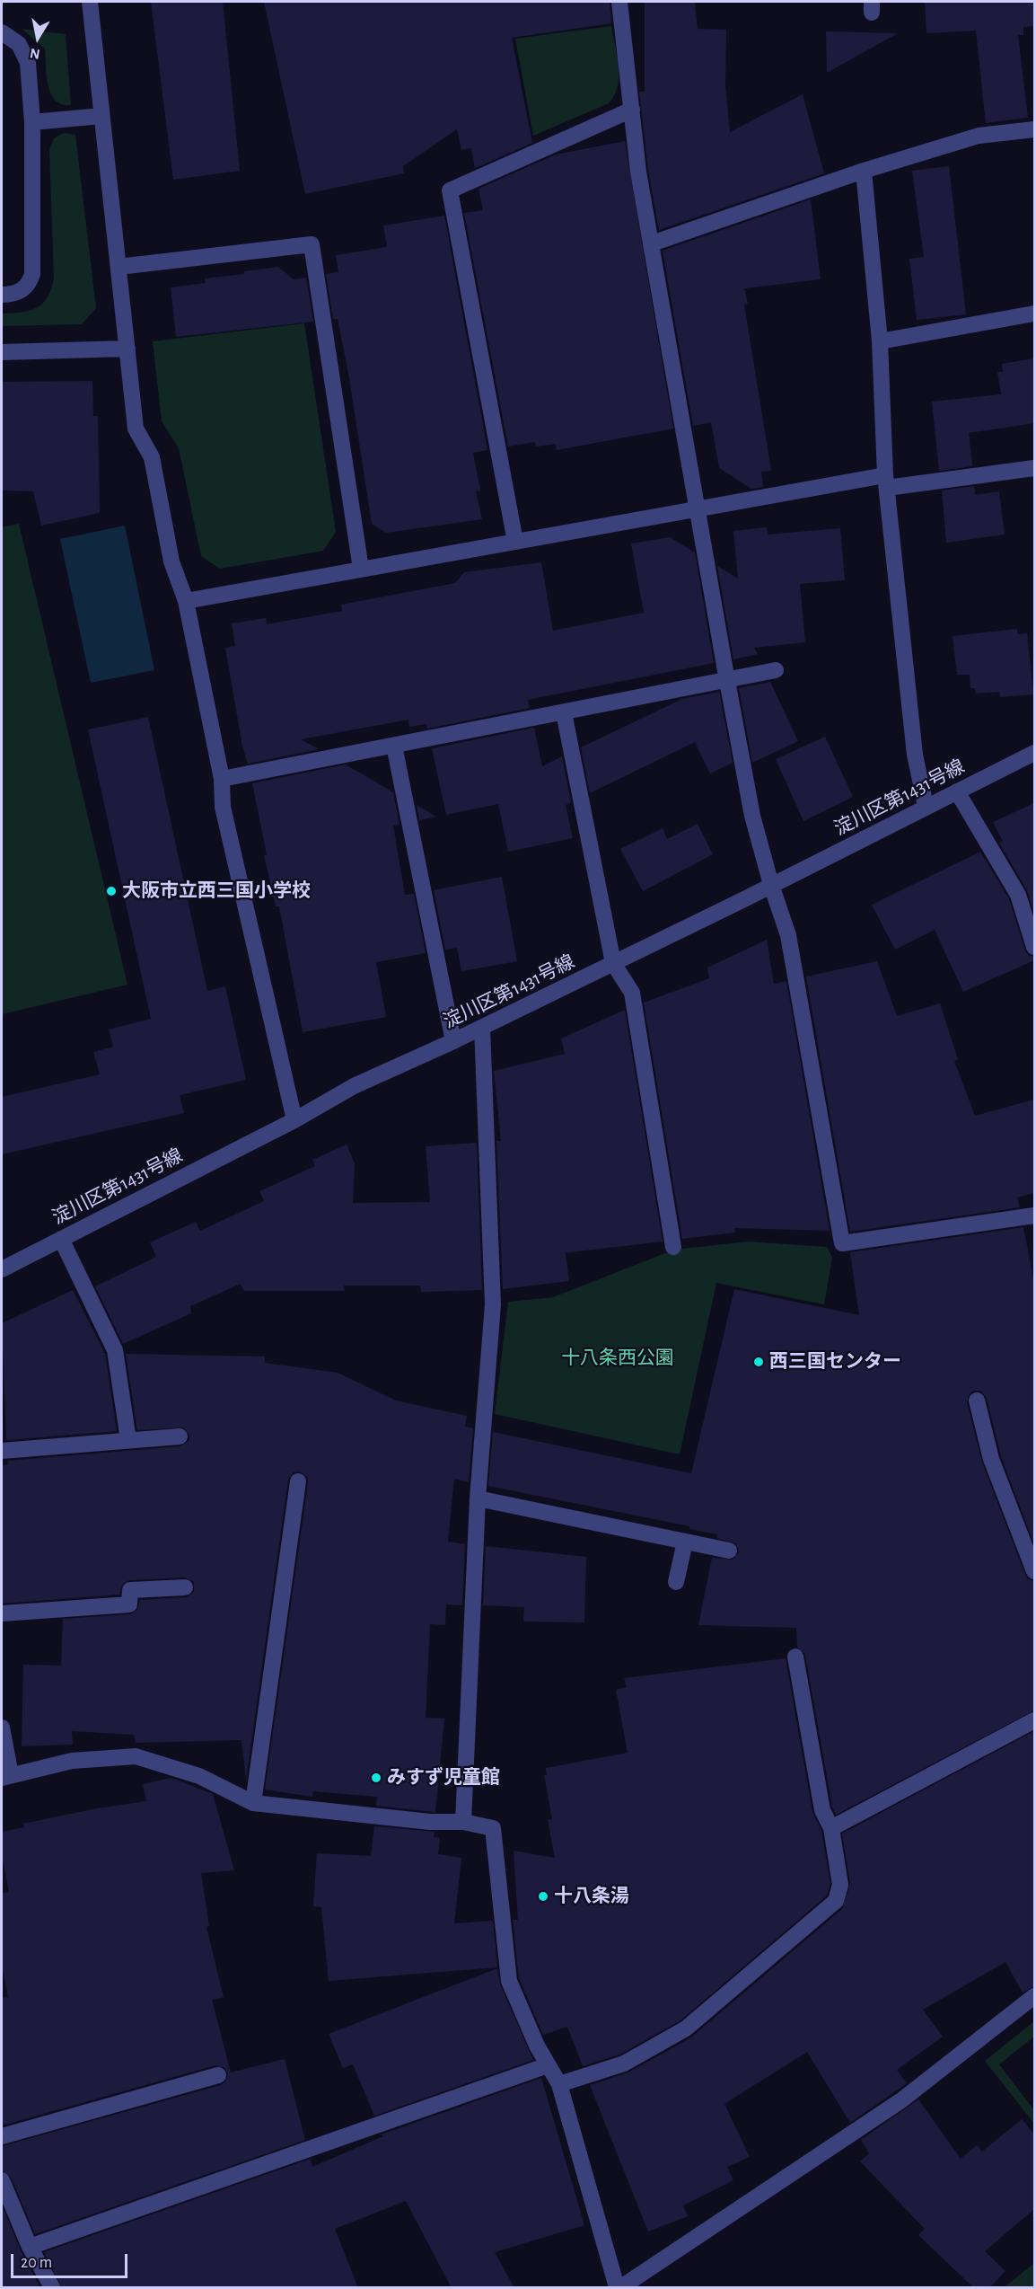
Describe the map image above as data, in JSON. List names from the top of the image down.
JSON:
{
  "streets": {
    "street": ["淀川区第1431号線"]
  },
  "parks": ["十八条西公園"],
  "places": [
    "大阪市立西三国小学校",
    "西三国センター",
    "みすず児童館",
    "十八条湯"
  ],
  "scale_bar": "20 m",
  "north": "bottom"
}
